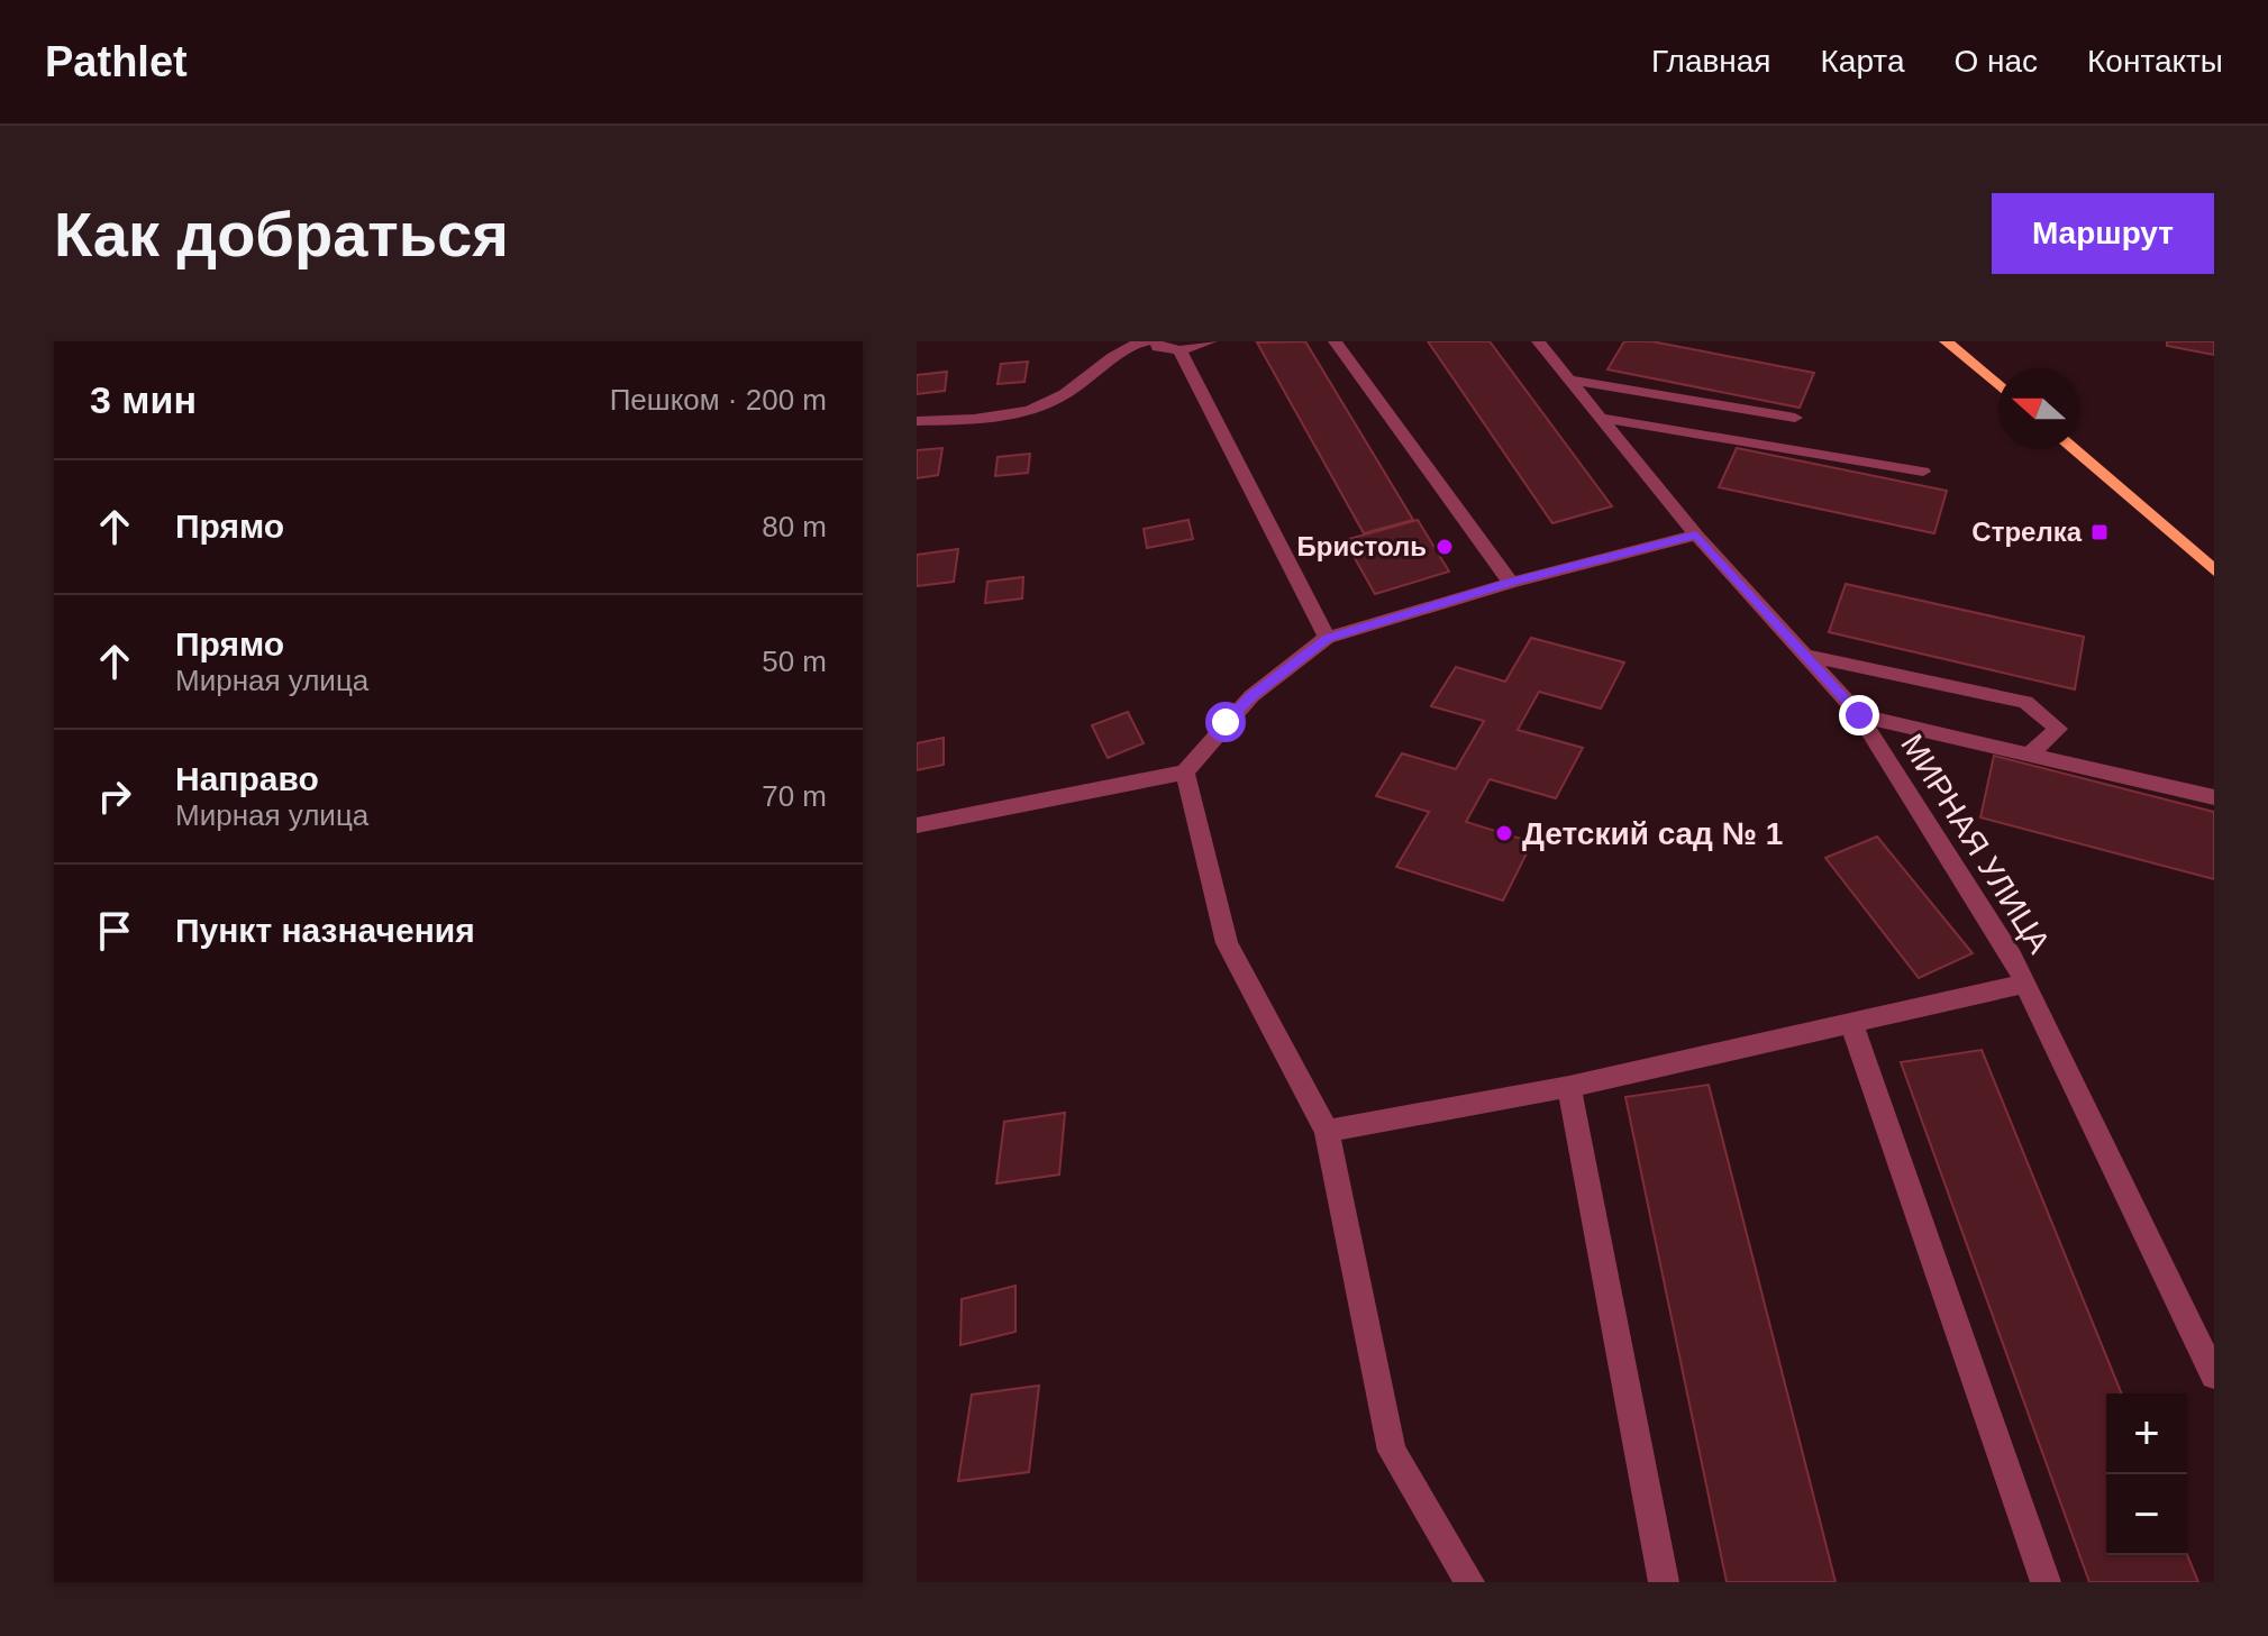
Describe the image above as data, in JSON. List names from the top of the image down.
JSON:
{
  "streets": {
    "street": ["МИРНАЯ УЛИЦА"]
  },
  "places": {
    "transit": ["Стрелка"],
    "other": ["Бристоль", "Детский сад № 1"]
  },
  "north": "left",
  "page": {
    "header": "Pathlet",
    "nav": [
      "Главная",
      "Карта",
      "О нас",
      "Контакты"
    ],
    "buttons": "Маршрут",
    "title": "Как добраться",
    "heading": ["3 мин", "Пешком · 200 m"],
    "list": [
      ["Прямо", "80 m"],
      ["Прямо", "Мирная улица", "50 m"],
      ["Направо", "Мирная улица", "70 m"],
      "Пункт назначения"
    ],
    "map_buttons": ["+", "−"]
  }
}
